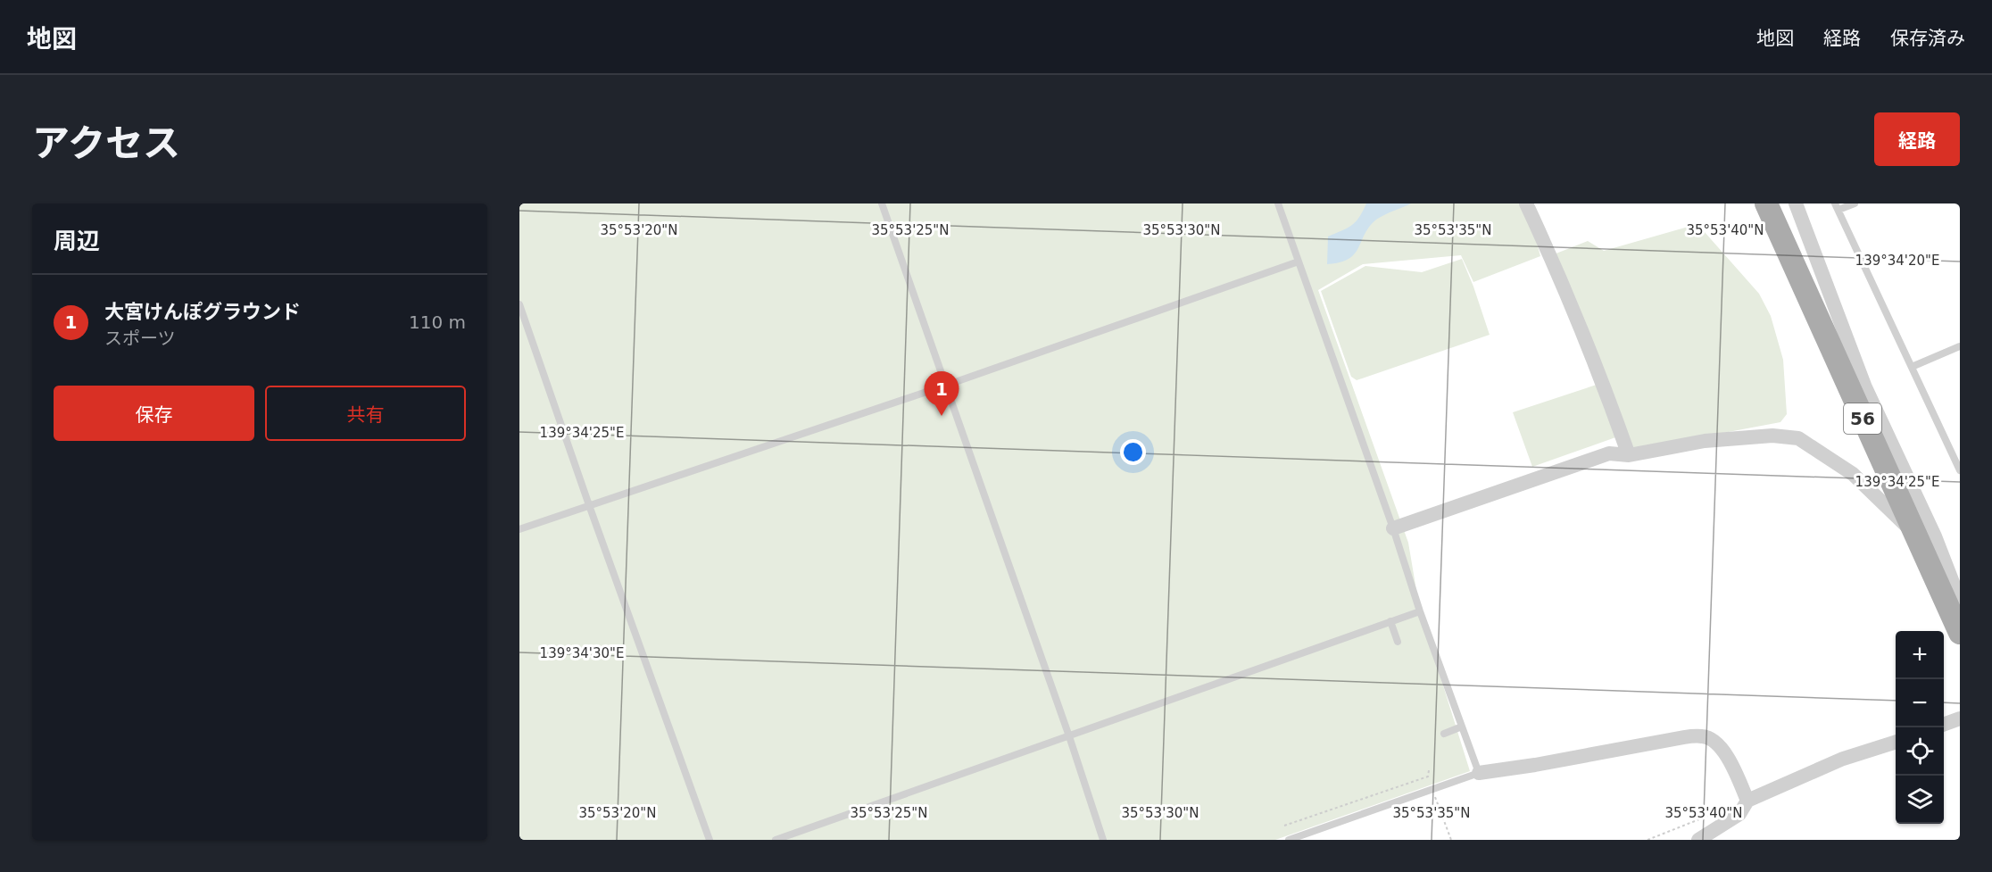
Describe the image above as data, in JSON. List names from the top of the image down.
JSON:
{
  "streets": {
    "main road": ["56"]
  },
  "page": {
    "header": "地図",
    "nav": ["地図", "経路", "保存済み"],
    "title": "アクセス",
    "buttons": [
      "経路",
      ["保存", "共有"]
    ],
    "heading": "周辺",
    "list": [
      {
        "mark": "1",
        "name": "大宮けんぽグラウンド",
        "note": "スポーツ",
        "value": "110 m"
      }
    ],
    "pins": "1",
    "map_buttons": ["+", "−"]
  },
  "coordinates": [
    "35°53'20\"N",
    "35°53'25\"N",
    "35°53'30\"N",
    "35°53'35\"N",
    "35°53'40\"N",
    "139°34'20\"E",
    "139°34'25\"E",
    "139°34'30\"E"
  ]
}
